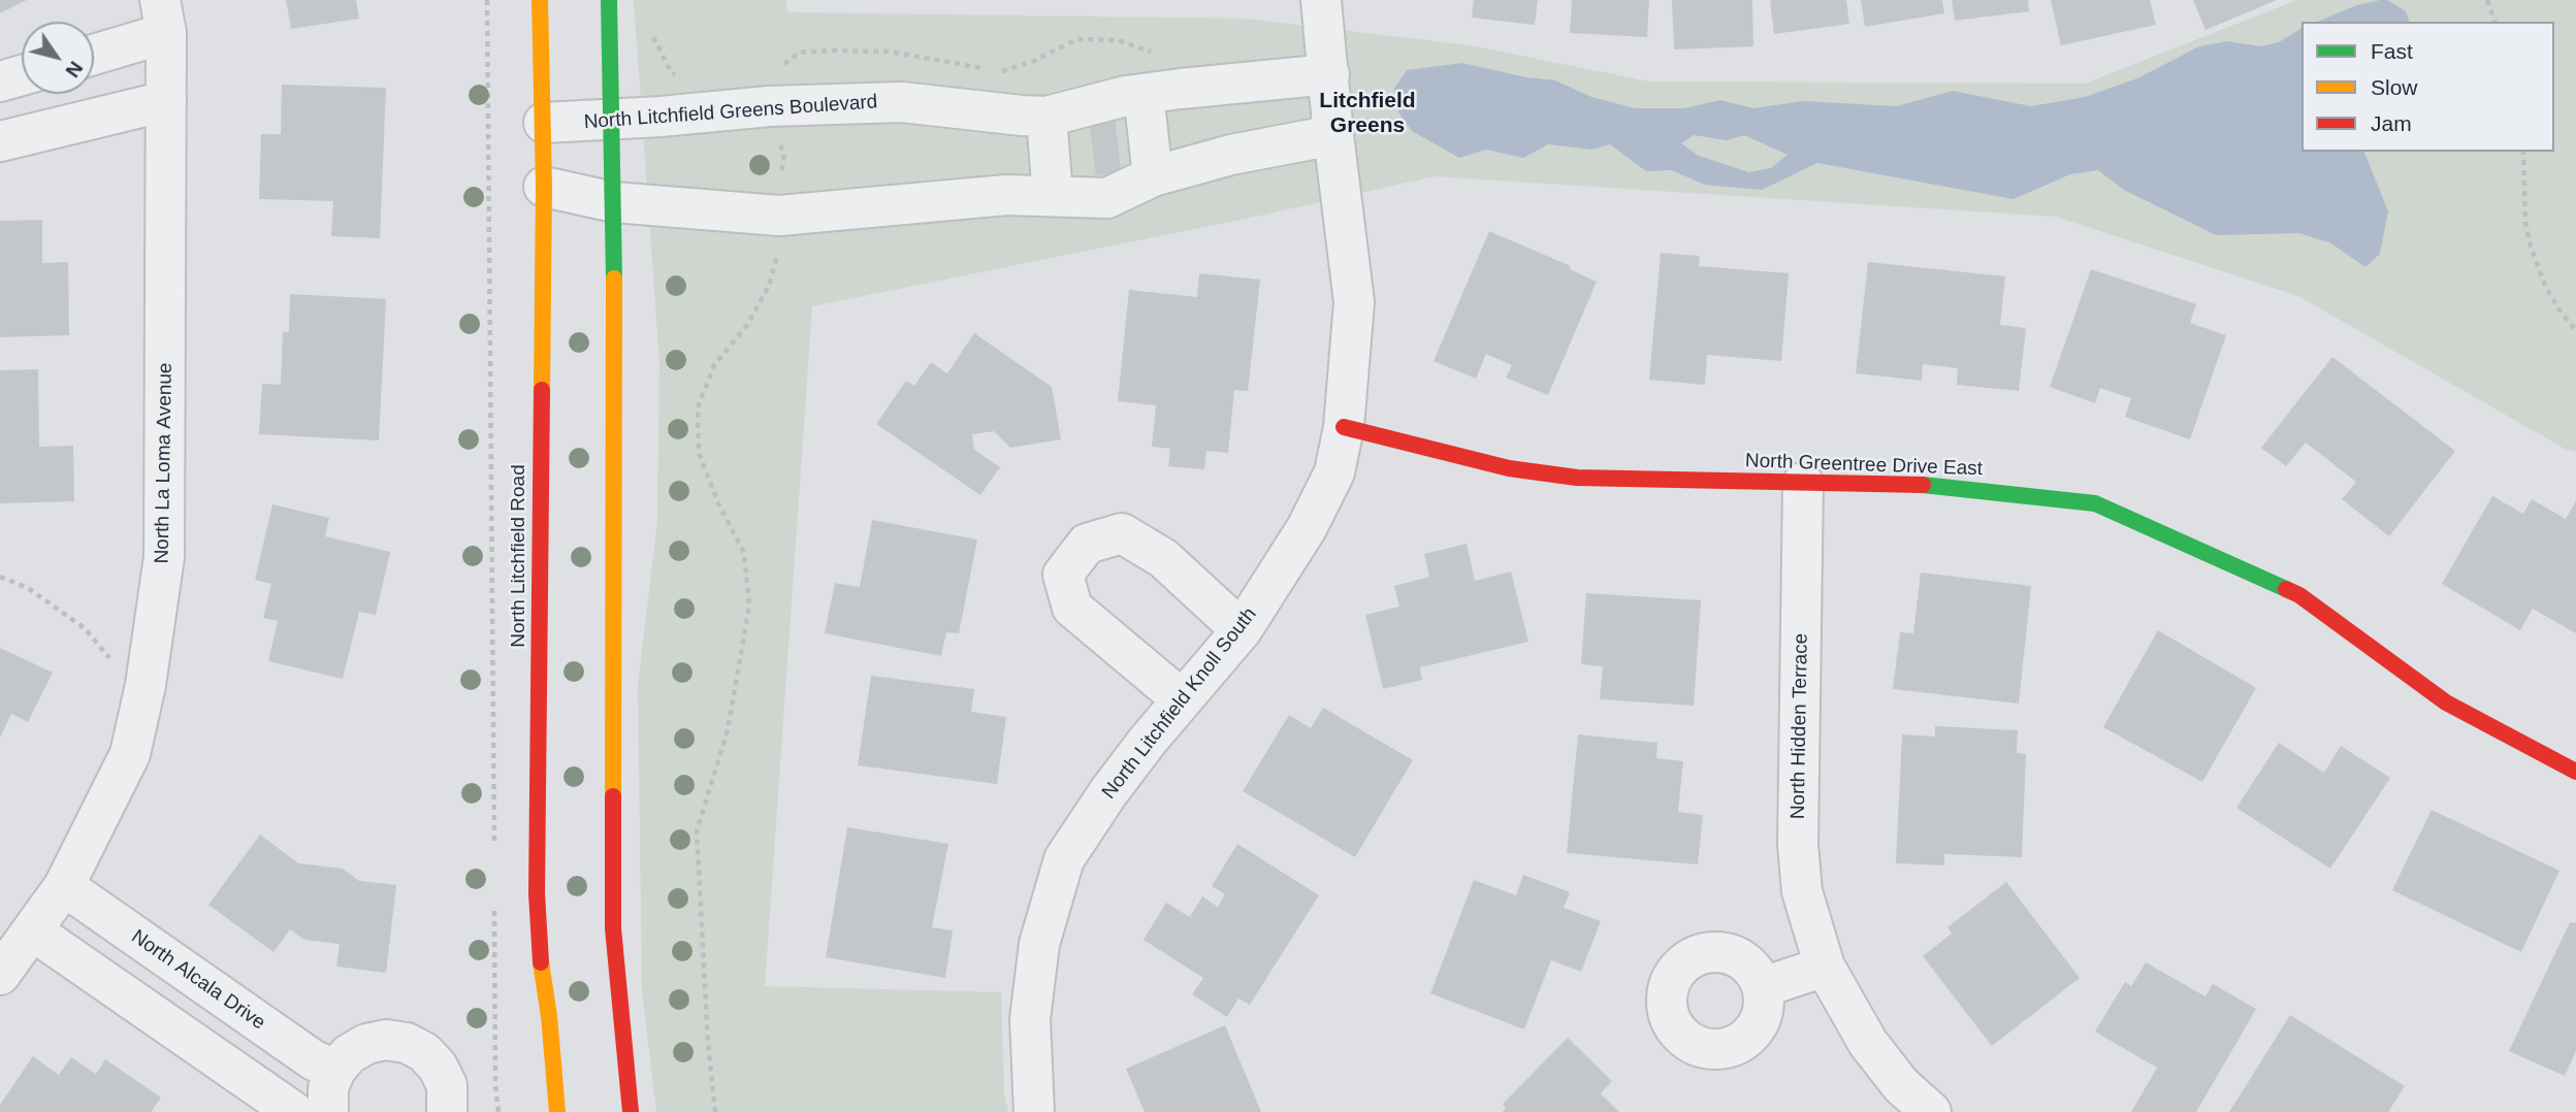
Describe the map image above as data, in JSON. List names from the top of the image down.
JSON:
{
  "streets": {
    "main road": ["North Greentree Drive East", "North Litchfield Road"],
    "street": [
      "North Litchfield Greens Boulevard",
      "North La Loma Avenue",
      "North Litchfield Knoll South",
      "North Hidden Terrace",
      "North Alcala Drive"
    ]
  },
  "crossings": [
    ["North Litchfield Greens Boulevard", "North Litchfield Road"],
    ["North Litchfield Greens Boulevard", "North Litchfield Knoll South"],
    ["North La Loma Avenue", "North Alcala Drive"],
    ["North Greentree Drive East", "North Litchfield Knoll South"],
    ["North Greentree Drive East", "North Hidden Terrace"]
  ],
  "districts": ["Litchfield Greens"],
  "legend": ["Fast", "Slow", "Jam"],
  "north": "bottom right"
}
